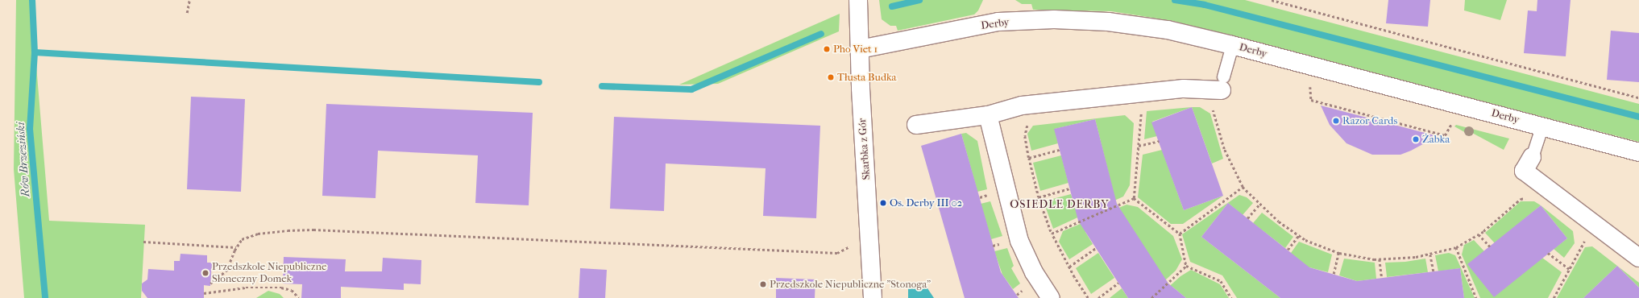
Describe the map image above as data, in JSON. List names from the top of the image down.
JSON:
{
  "streets": {
    "street": ["Derby", "Skarbka z Gór"]
  },
  "crossings": [
    ["Derby", "Skarbka z Gór"]
  ],
  "districts": ["OSIEDLE DERBY"],
  "water": ["Rów Brzeziński"],
  "places": [
    "Pho Viet 1",
    "Tłusta Budka",
    "Razor Cards",
    "Żabka",
    "Os. Derby III 02",
    "Przedszkole Niepubliczne Słoneczny Domek",
    "Przedszkole Niepubliczne \"Stonoga\""
  ]
}
